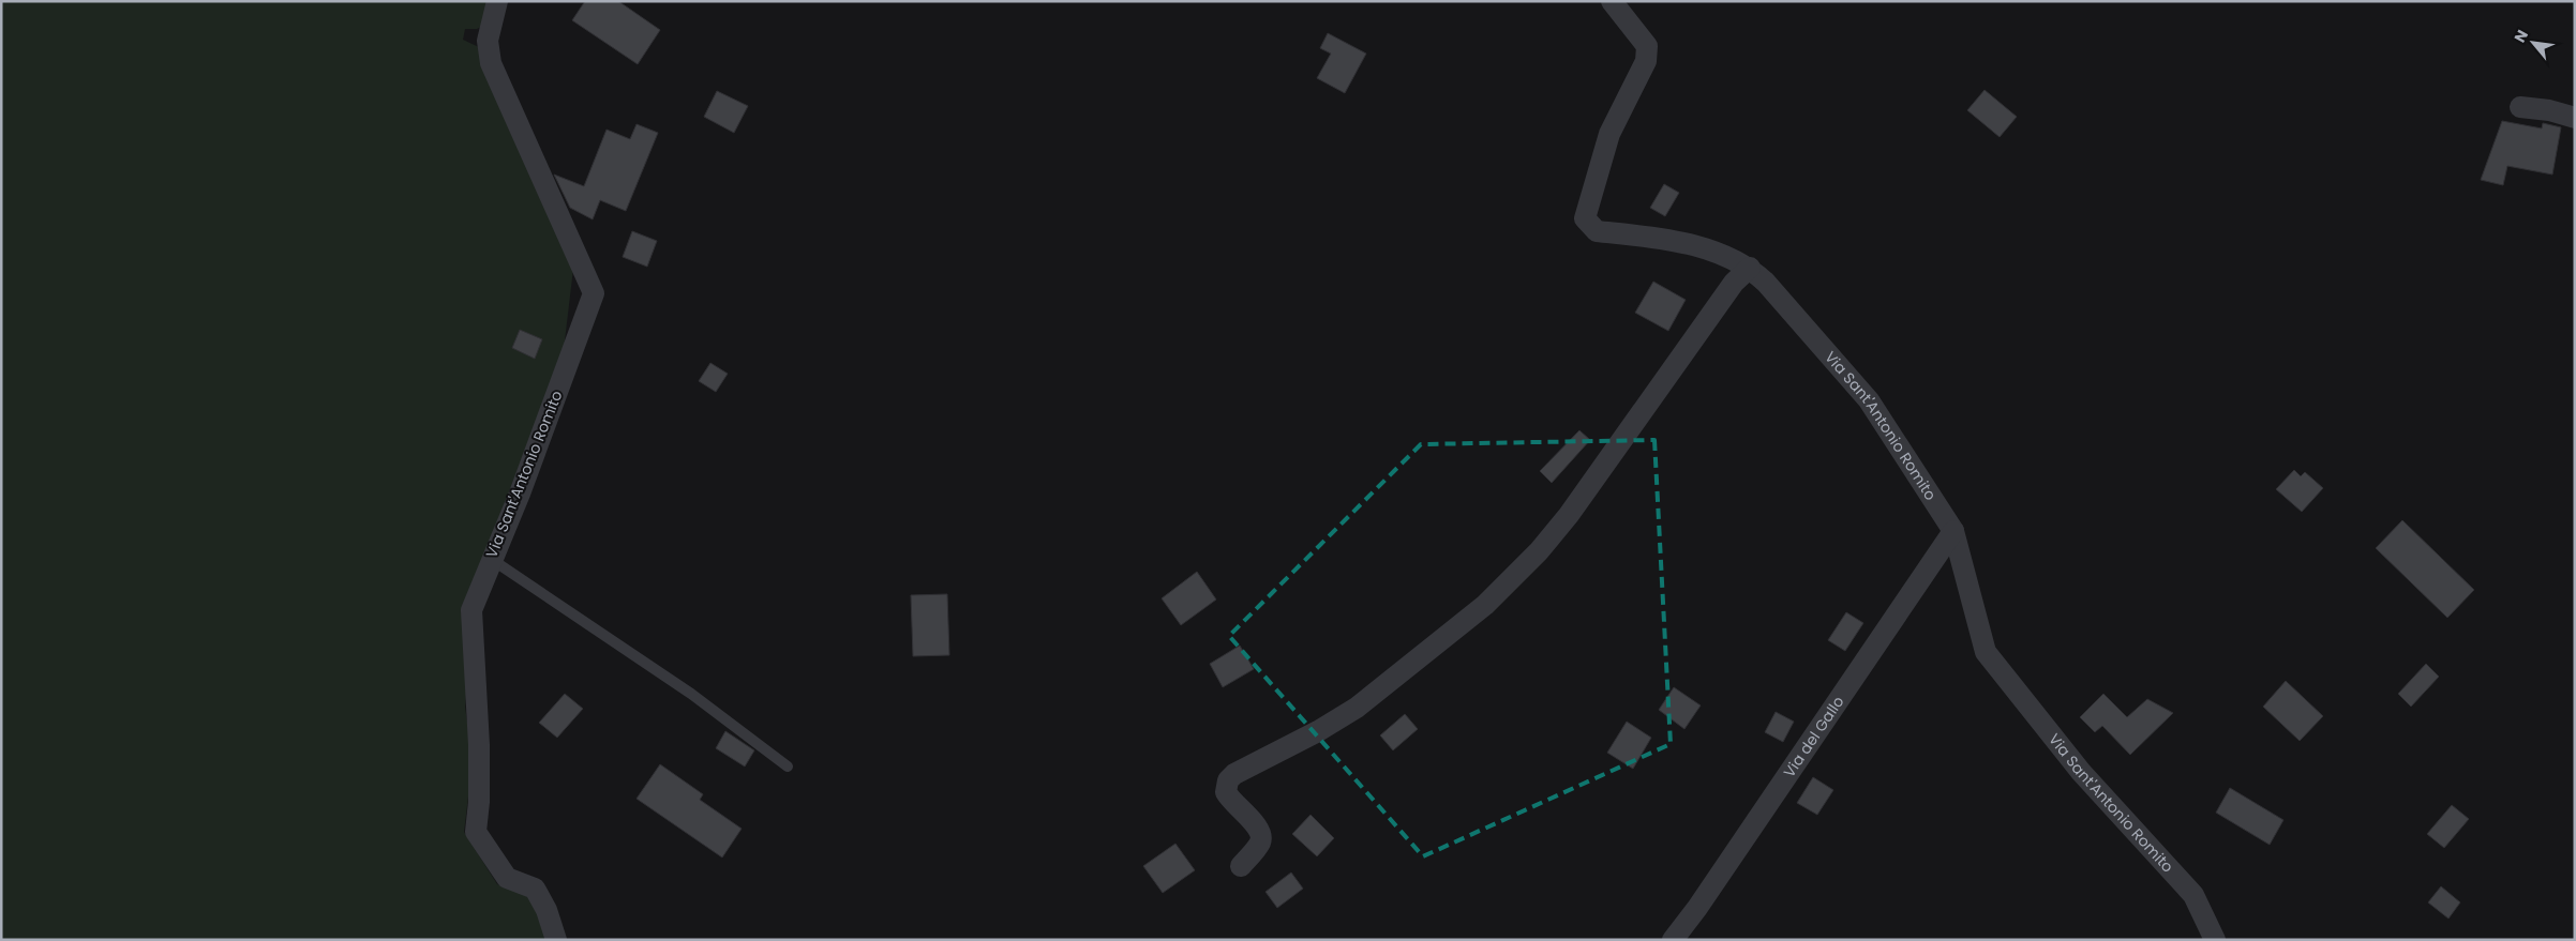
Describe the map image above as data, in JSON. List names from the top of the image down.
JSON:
{
  "streets": {
    "street": ["Via Sant'Antonio Romito", "Via del Gallo"]
  },
  "crossings": [
    ["Via Sant'Antonio Romito", "Via del Gallo"]
  ],
  "north": "top left"
}
